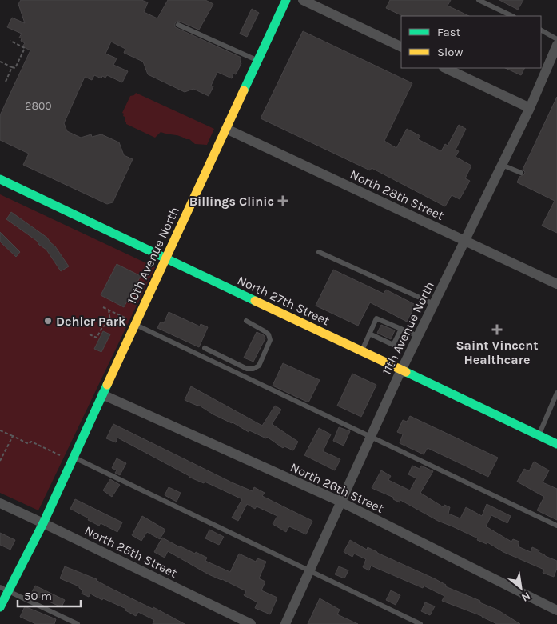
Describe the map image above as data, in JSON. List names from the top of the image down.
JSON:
{
  "streets": {
    "street": [
      "North 28th Street",
      "10th Avenue North",
      "North 27th Street",
      "11th Avenue North",
      "North 26th Street",
      "North 25th Street"
    ]
  },
  "crossings": [
    ["North 28th Street", "10th Avenue North"],
    ["North 28th Street", "11th Avenue North"],
    ["10th Avenue North", "North 27th Street"],
    ["10th Avenue North", "North 26th Street"],
    ["10th Avenue North", "North 25th Street"],
    ["North 27th Street", "11th Avenue North"],
    ["11th Avenue North", "North 26th Street"]
  ],
  "places": {
    "health": ["Billings Clinic", "Saint Vincent Healthcare"],
    "other": ["Dehler Park"]
  },
  "house_numbers": ["2800"],
  "legend": ["Fast", "Slow"],
  "scale_bar": "50 m",
  "north": "bottom right"
}
